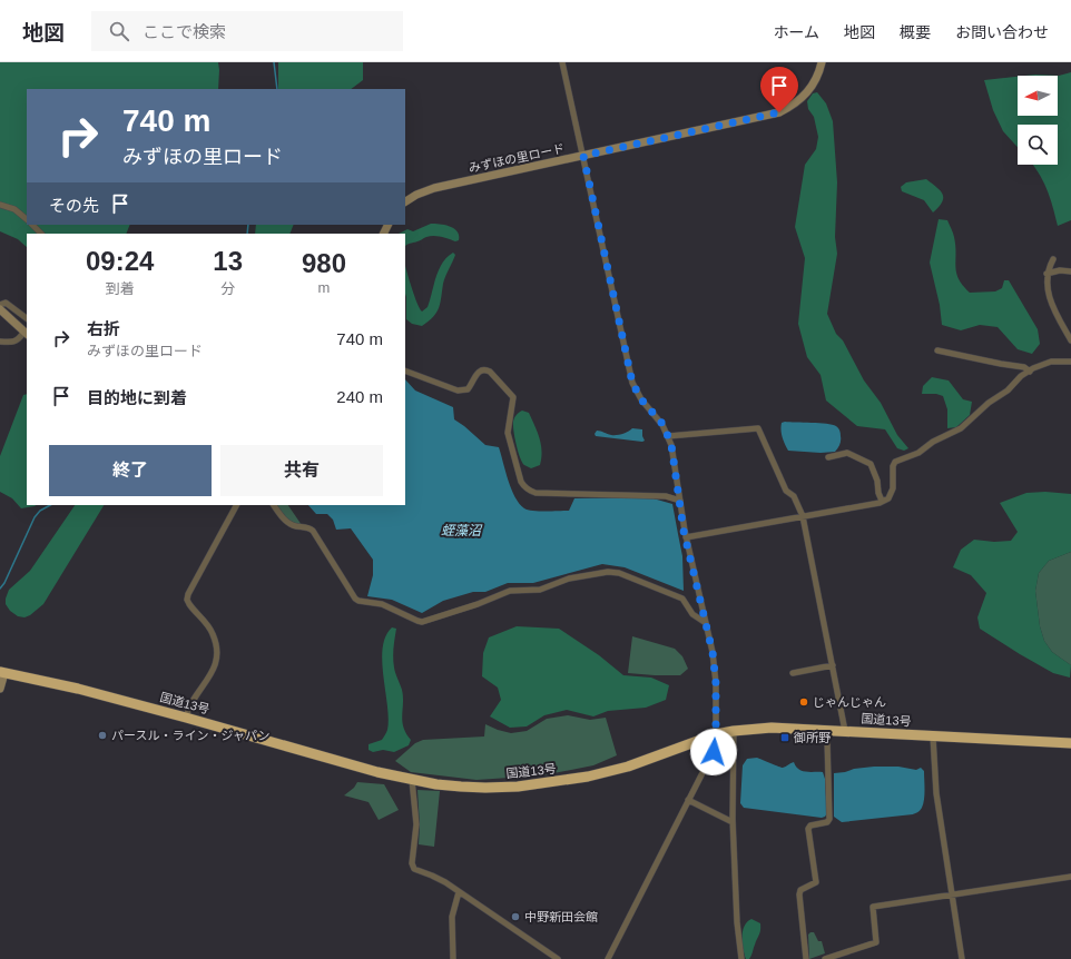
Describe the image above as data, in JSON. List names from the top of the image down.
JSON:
{
  "streets": {
    "highway": ["国道13号"],
    "street": ["みずほの里ロード"]
  },
  "water": ["蛭藻沼"],
  "places": {
    "other": ["じゃんじゃん", "パースル・ライン・ジャパン", "中野新田会館"],
    "transit": ["御所野"]
  },
  "north": "left",
  "page": {
    "header": "地図",
    "search": "ここで検索",
    "nav": [
      "ホーム",
      "地図",
      "概要",
      "お問い合わせ"
    ],
    "turn": ["740 m", "みずほの里ロード"],
    "then": "その先",
    "eta": [
      "09:24",
      "到着",
      "13",
      "分",
      "980",
      "m"
    ],
    "list": [
      {
        "name": "右折",
        "note": "みずほの里ロード",
        "value": "740 m"
      },
      {
        "name": "目的地に到着",
        "value": "240 m"
      }
    ],
    "buttons": ["終了", "共有"]
  }
}
